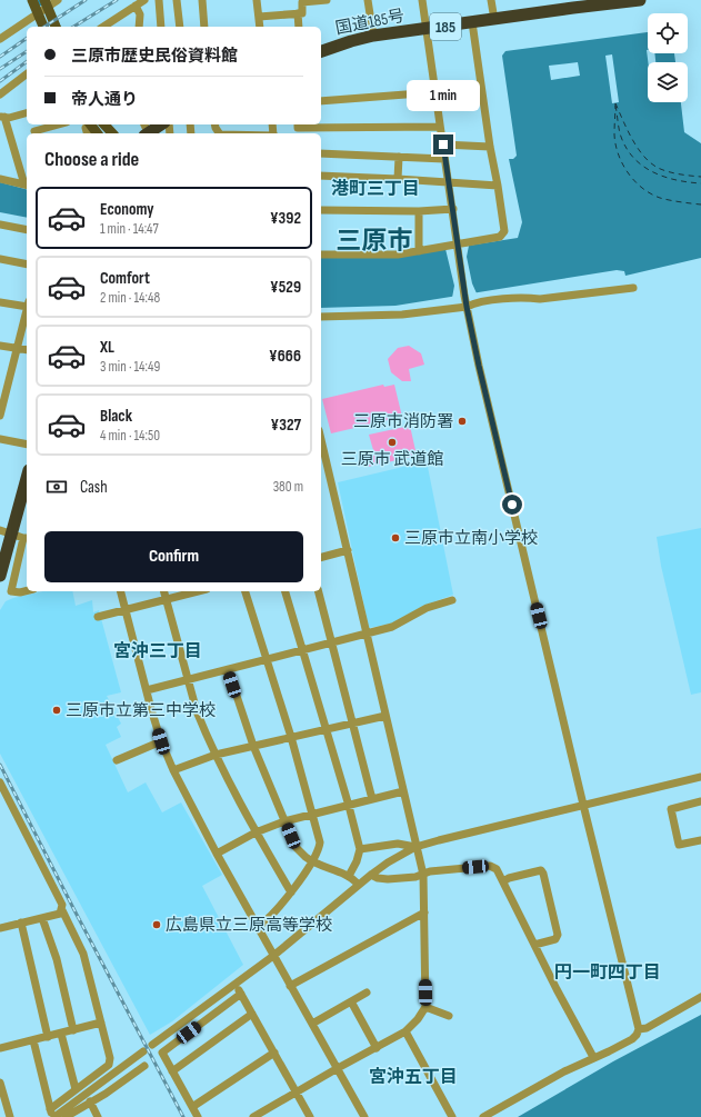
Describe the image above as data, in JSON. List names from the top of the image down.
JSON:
{
  "streets": {
    "highway": ["国道185号", "185"]
  },
  "districts": [
    "港町三丁目",
    "三原市",
    "宮沖三丁目",
    "円一町四丁目",
    "宮沖五丁目"
  ],
  "places": [
    "三原市消防署",
    "三原市 武道館",
    "三原市立南小学校",
    "三原市立第三中学校",
    "広島県立三原高等学校"
  ],
  "page": {
    "banner": ["三原市歴史民俗資料館", "帝人通り"],
    "bubble": "1 min",
    "heading": "Choose a ride",
    "list": [
      {
        "name": "Economy",
        "note": "1 min · 14:47",
        "value": "¥392"
      },
      {
        "name": "Comfort",
        "note": "2 min · 14:48",
        "value": "¥529"
      },
      {
        "name": "XL",
        "note": "3 min · 14:49",
        "value": "¥666"
      },
      {
        "name": "Black",
        "note": "4 min · 14:50",
        "value": "¥327"
      }
    ],
    "pay": ["Cash", "380 m"],
    "buttons": "Confirm"
  }
}
